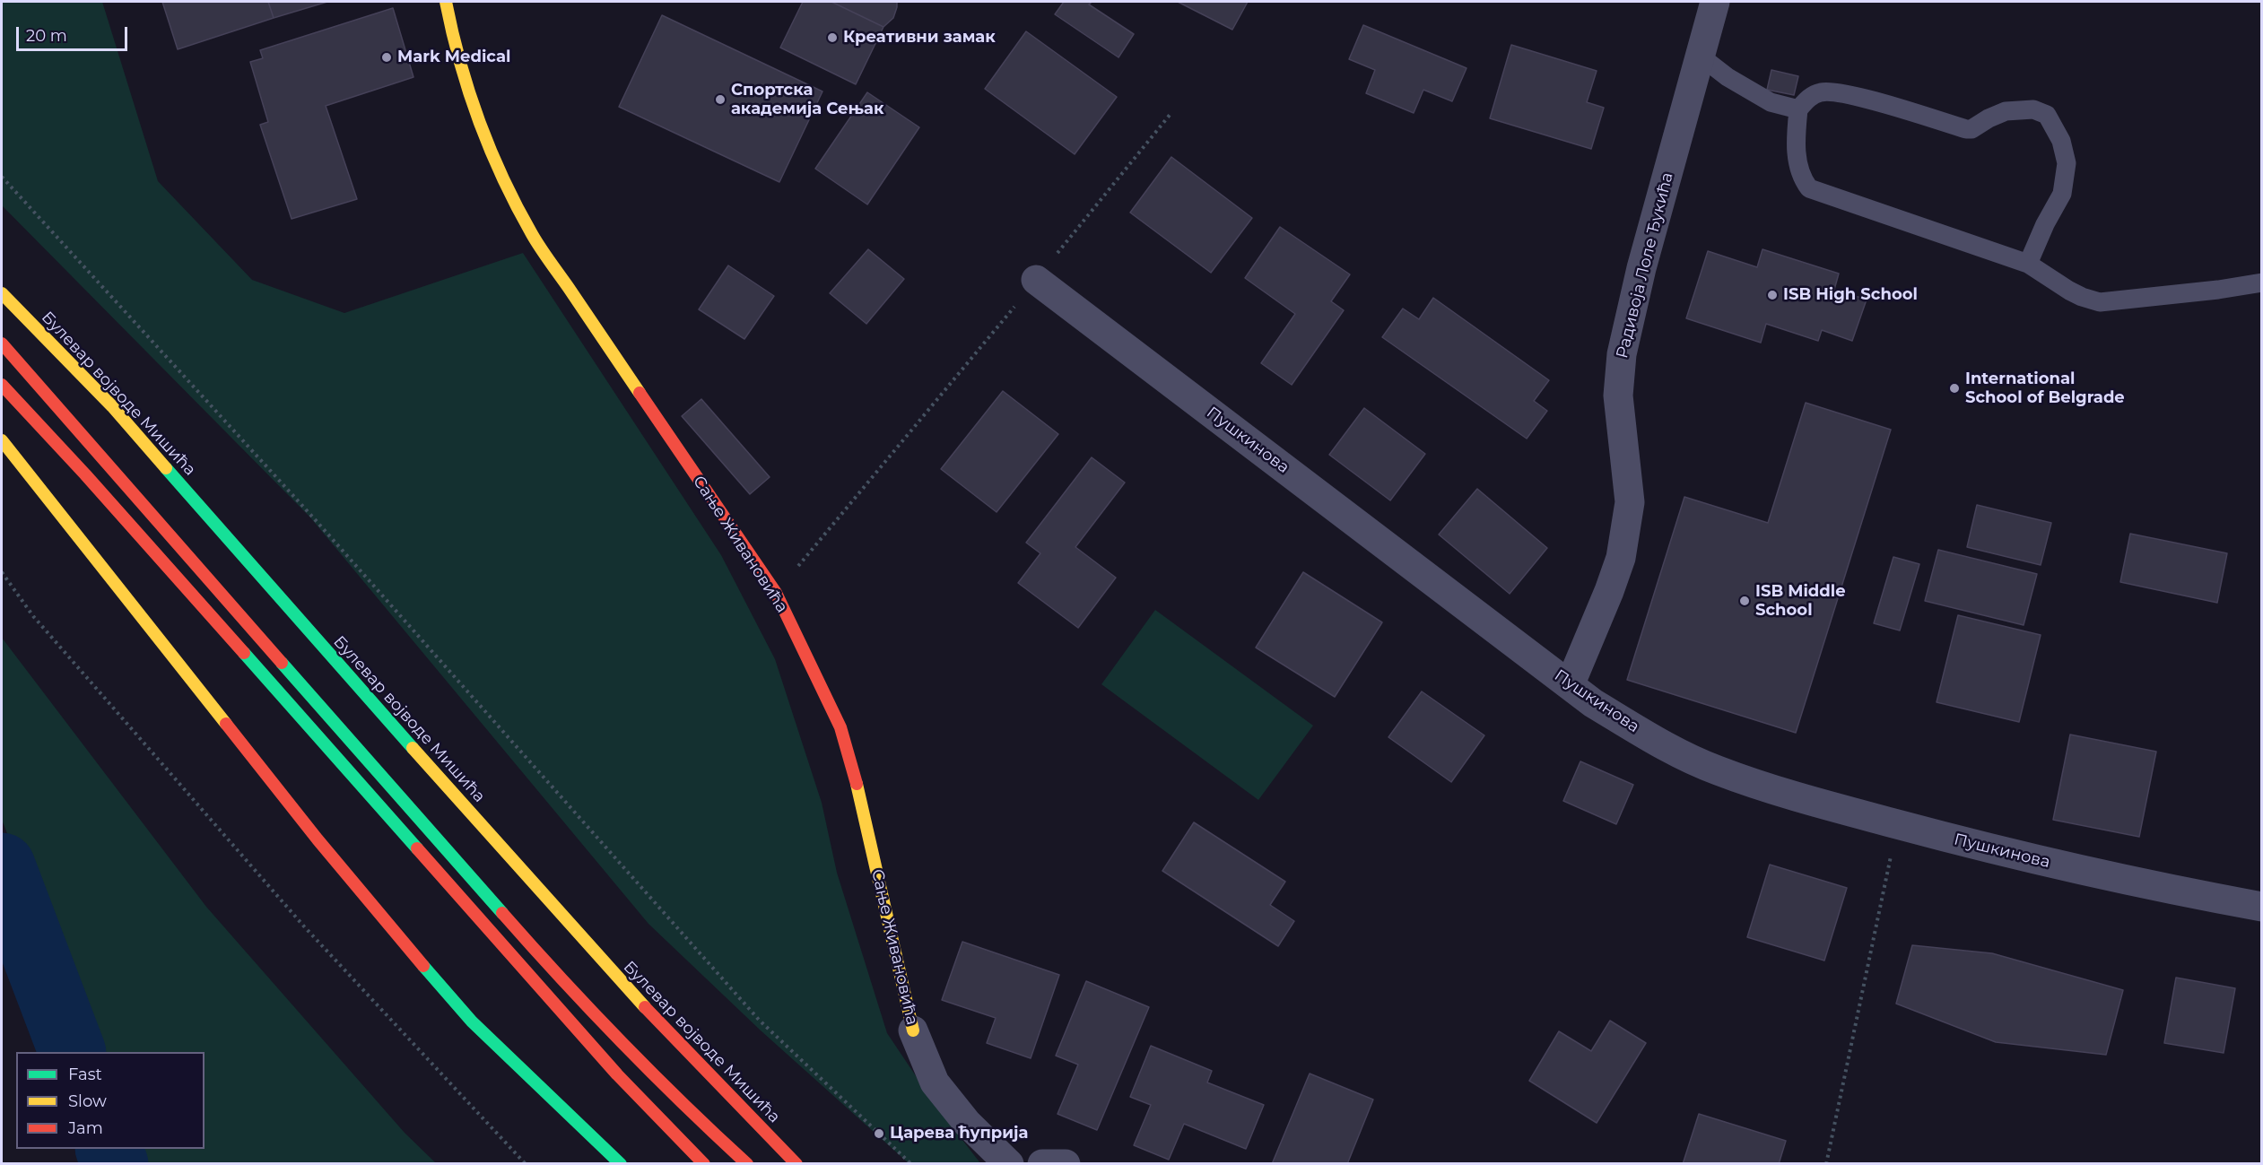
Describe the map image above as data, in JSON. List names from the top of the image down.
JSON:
{
  "streets": {
    "main road": ["Булевар војводе Мишића", "Сање Живановића"],
    "street": ["Радивоја Лоле Ђукића", "Пушкинова"]
  },
  "crossings": [
    ["Радивоја Лоле Ђукића", "Пушкинова"]
  ],
  "places": [
    "Креативни замак",
    "Mark Medical",
    "Спортска академија Сењак",
    "ISB High School",
    "International School of Belgrade",
    "ISB Middle School",
    "Царева ћуприја"
  ],
  "legend": ["Fast", "Slow", "Jam"],
  "scale_bar": "20 m"
}
